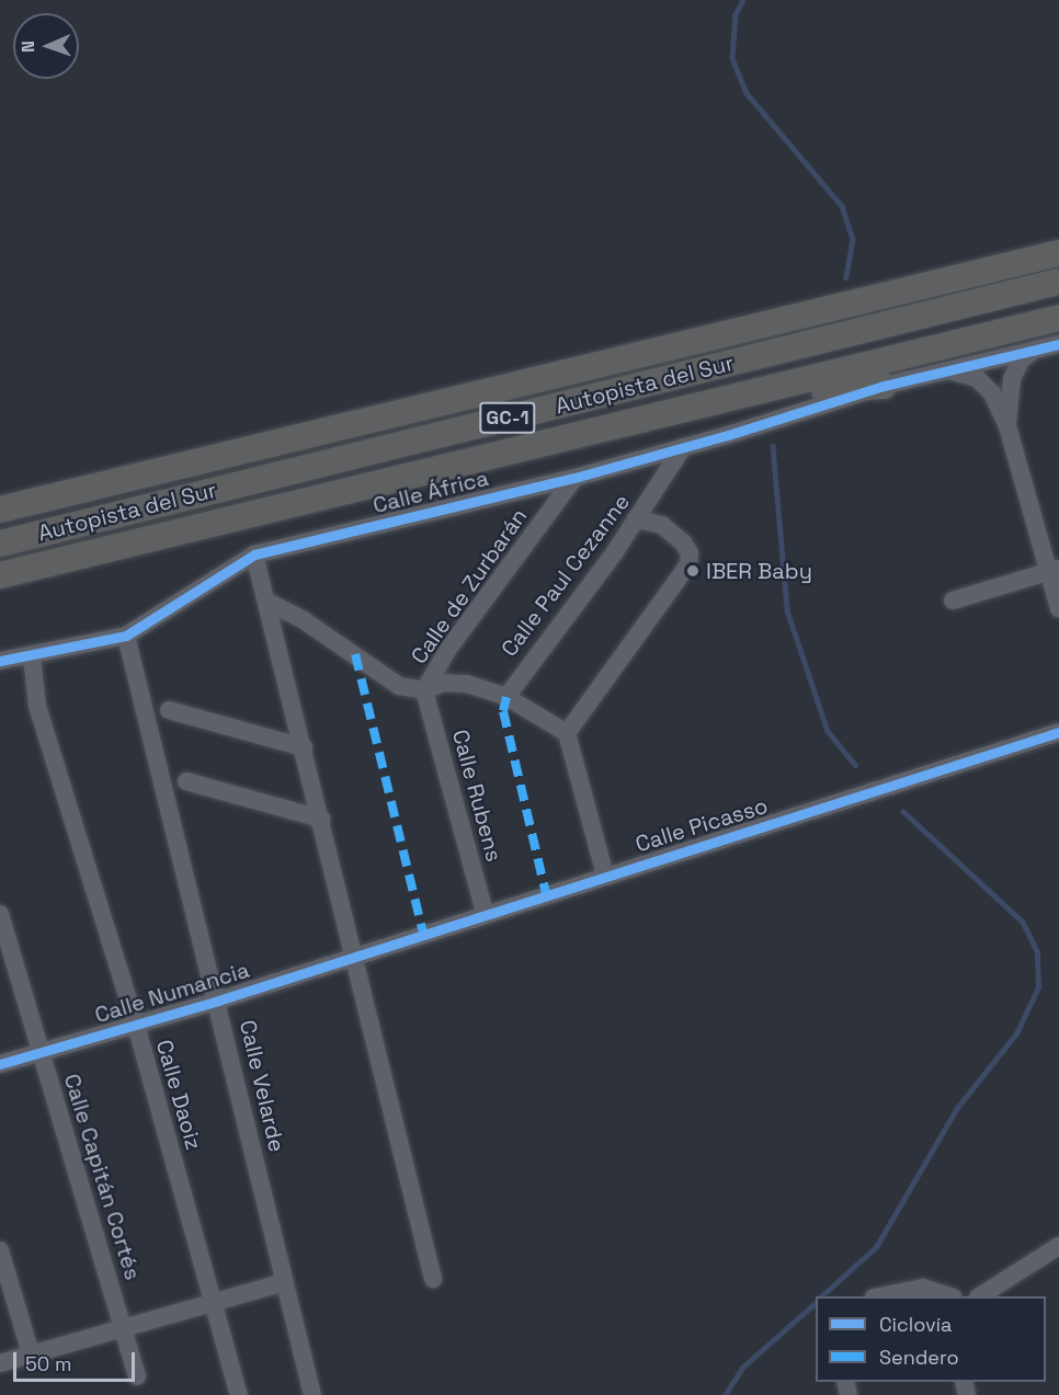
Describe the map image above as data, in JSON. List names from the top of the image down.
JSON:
{
  "streets": {
    "highway": ["Autopista del Sur", "GC-1"],
    "street": [
      "Calle África",
      "Calle Paul Cezanne",
      "Calle de Zurbarán",
      "Calle Rubens",
      "Calle Picasso",
      "Calle Numancia",
      "Calle Velarde",
      "Calle Daoiz",
      "Calle Capitán Cortés"
    ]
  },
  "crossings": [
    ["Calle África", "Calle Paul Cezanne"],
    ["Calle África", "Calle de Zurbarán"],
    ["Calle África", "Calle Velarde"],
    ["Calle África", "Calle Daoiz"],
    ["Calle de Zurbarán", "Calle Rubens"],
    ["Calle Rubens", "Calle Picasso"],
    ["Calle Picasso", "Calle Numancia"],
    ["Calle Numancia", "Calle Velarde"],
    ["Calle Numancia", "Calle Daoiz"],
    ["Calle Numancia", "Calle Capitán Cortés"]
  ],
  "places": ["IBER Baby"],
  "legend": ["Ciclovía", "Sendero"],
  "scale_bar": "50 m",
  "north": "left"
}
